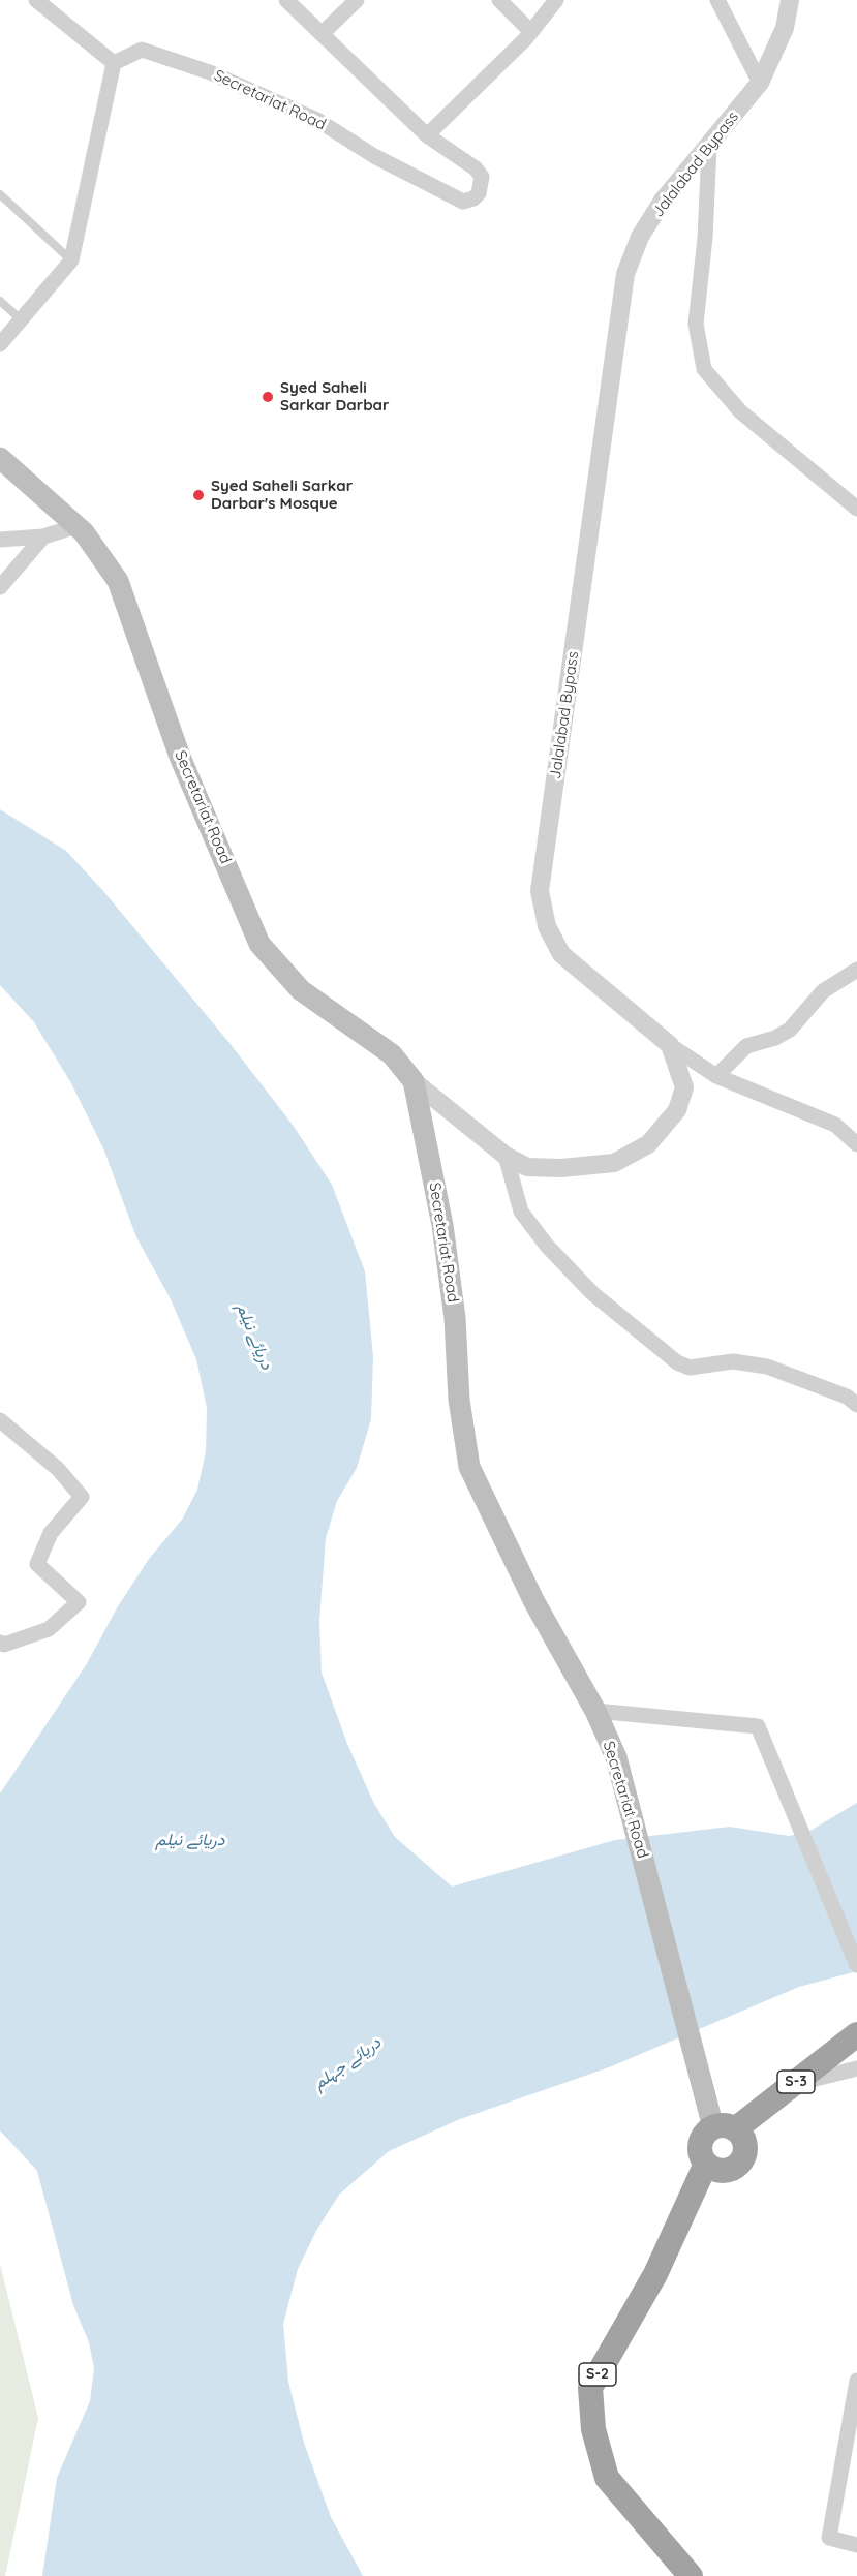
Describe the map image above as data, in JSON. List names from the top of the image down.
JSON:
{
  "streets": {
    "highway": ["S-3", "S-2"],
    "main road": ["Secretariat Road"],
    "street": ["Jalalabad Bypass"]
  },
  "crossings": [
    ["Secretariat Road", "S-3"],
    ["Secretariat Road", "S-2"],
    ["S-3", "S-2"]
  ],
  "water": ["دریائے نیلم", "دریائے جہلم"],
  "places": ["Syed Saheli Sarkar Darbar", "Syed Saheli Sarkar Darbar's Mosque"]
}
